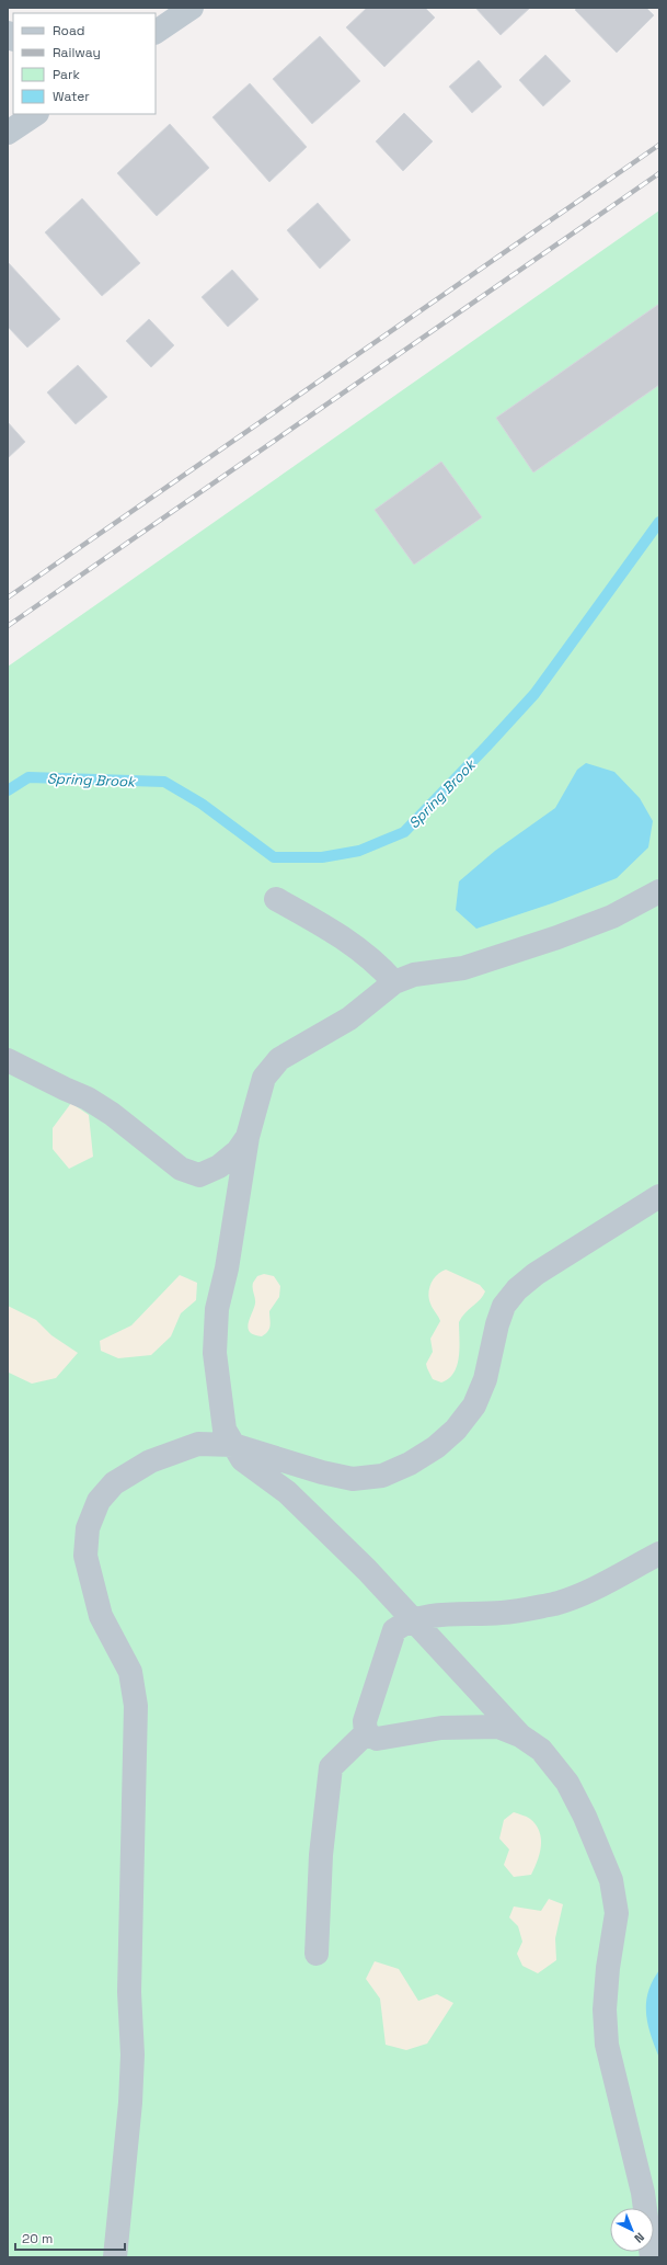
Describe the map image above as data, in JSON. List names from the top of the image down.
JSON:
{
  "water": ["Spring Brook"],
  "legend": [
    "Road",
    "Railway",
    "Park",
    "Water"
  ],
  "scale_bar": "20 m",
  "north": "bottom right"
}
